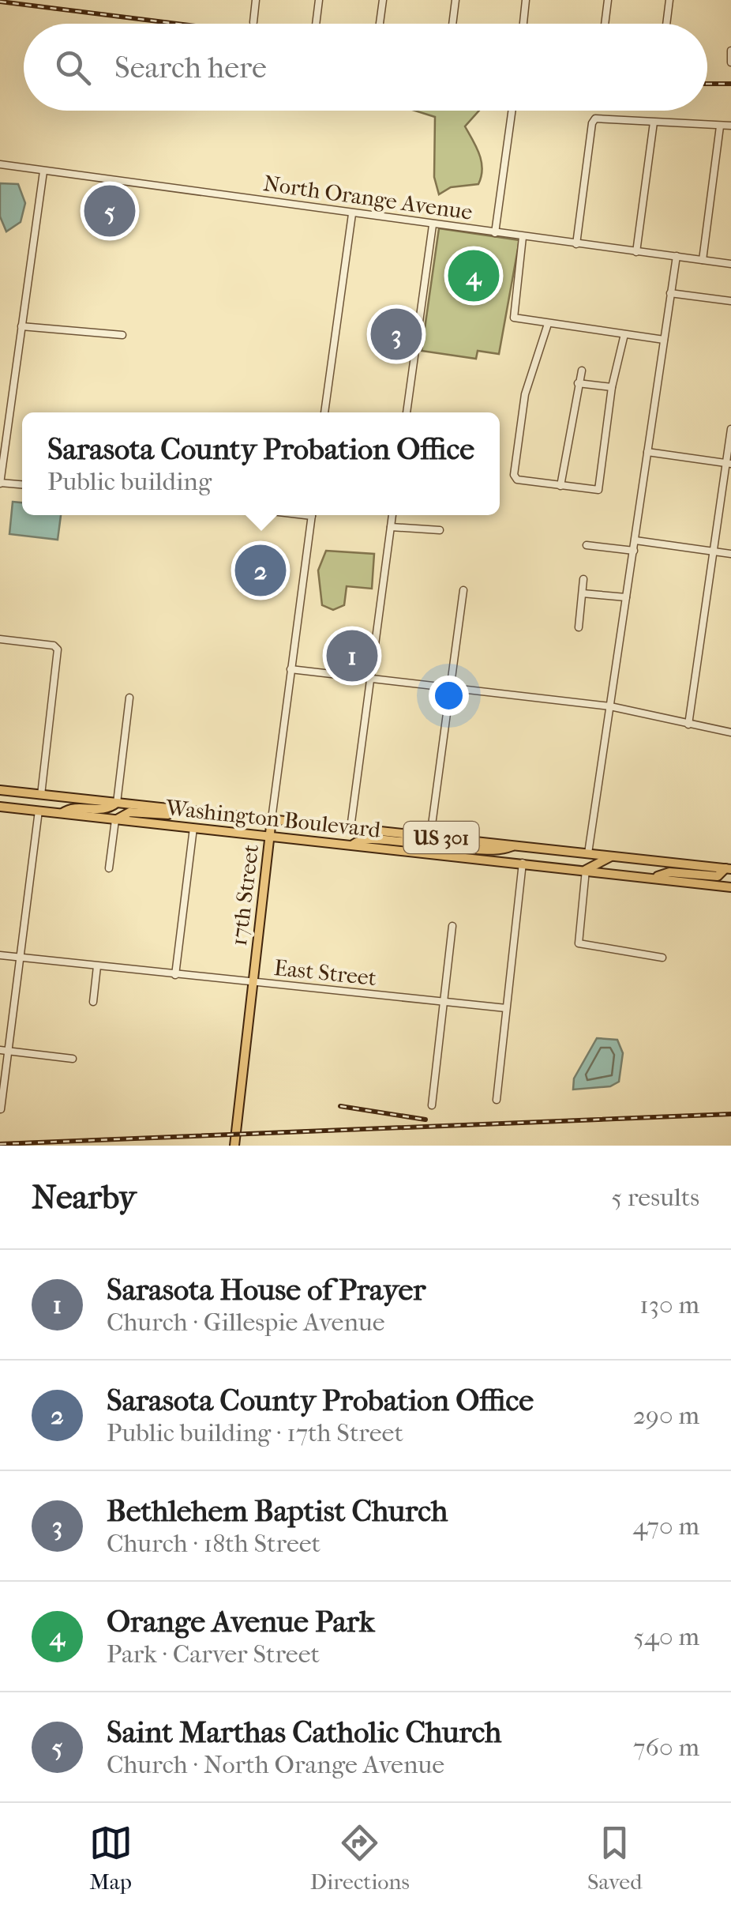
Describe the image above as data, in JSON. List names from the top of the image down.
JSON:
{
  "streets": {
    "main road": ["Washington Boulevard", "US 301", "17th Street"],
    "street": ["North Orange Avenue", "East Street"]
  },
  "crossings": [
    ["Washington Boulevard", "17th Street"],
    ["17th Street", "East Street"]
  ],
  "page": {
    "search": "Search here",
    "pins": [
      "5",
      "4",
      "3",
      "2",
      "1"
    ],
    "popup": ["Sarasota County Probation Office", "Public building"],
    "heading": ["Nearby", "5 results"],
    "list": [
      {
        "mark": "1",
        "name": "Sarasota House of Prayer",
        "note": "Church · Gillespie Avenue",
        "value": "130 m"
      },
      {
        "mark": "2",
        "name": "Sarasota County Probation Office",
        "note": "Public building · 17th Street",
        "value": "290 m"
      },
      {
        "mark": "3",
        "name": "Bethlehem Baptist Church",
        "note": "Church · 18th Street",
        "value": "470 m"
      },
      {
        "mark": "4",
        "name": "Orange Avenue Park",
        "note": "Park · Carver Street",
        "value": "540 m"
      },
      {
        "mark": "5",
        "name": "Saint Marthas Catholic Church",
        "note": "Church · North Orange Avenue",
        "value": "760 m"
      }
    ],
    "nav": ["Map", "Directions", "Saved"]
  }
}
